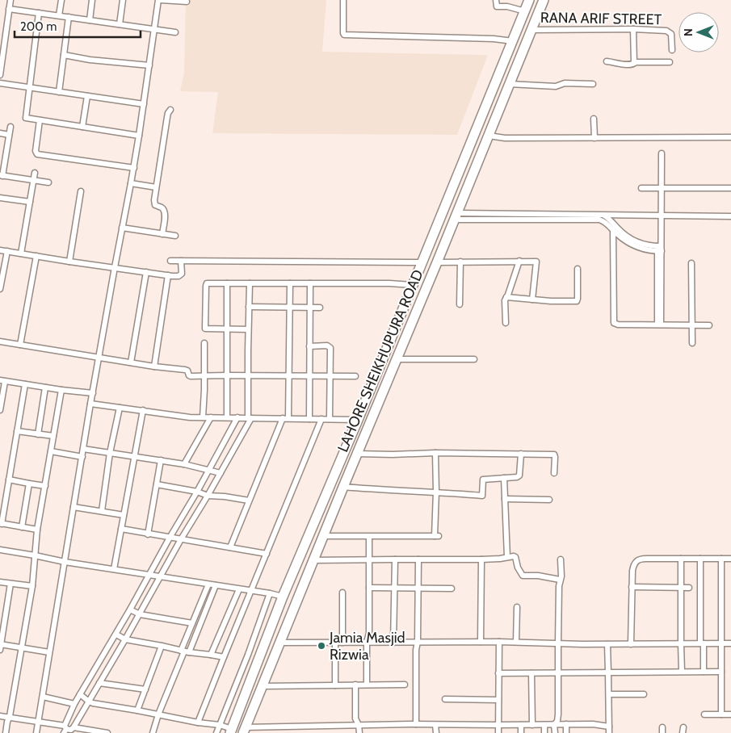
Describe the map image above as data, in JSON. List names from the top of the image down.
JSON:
{
  "streets": {
    "highway": ["LAHORE SHEIKHUPURA ROAD"],
    "street": ["RANA ARIF STREET"]
  },
  "crossings": [
    ["RANA ARIF STREET", "LAHORE SHEIKHUPURA ROAD"]
  ],
  "places": ["Jamia Masjid Rizwia"],
  "scale_bar": "200 m",
  "north": "left"
}
